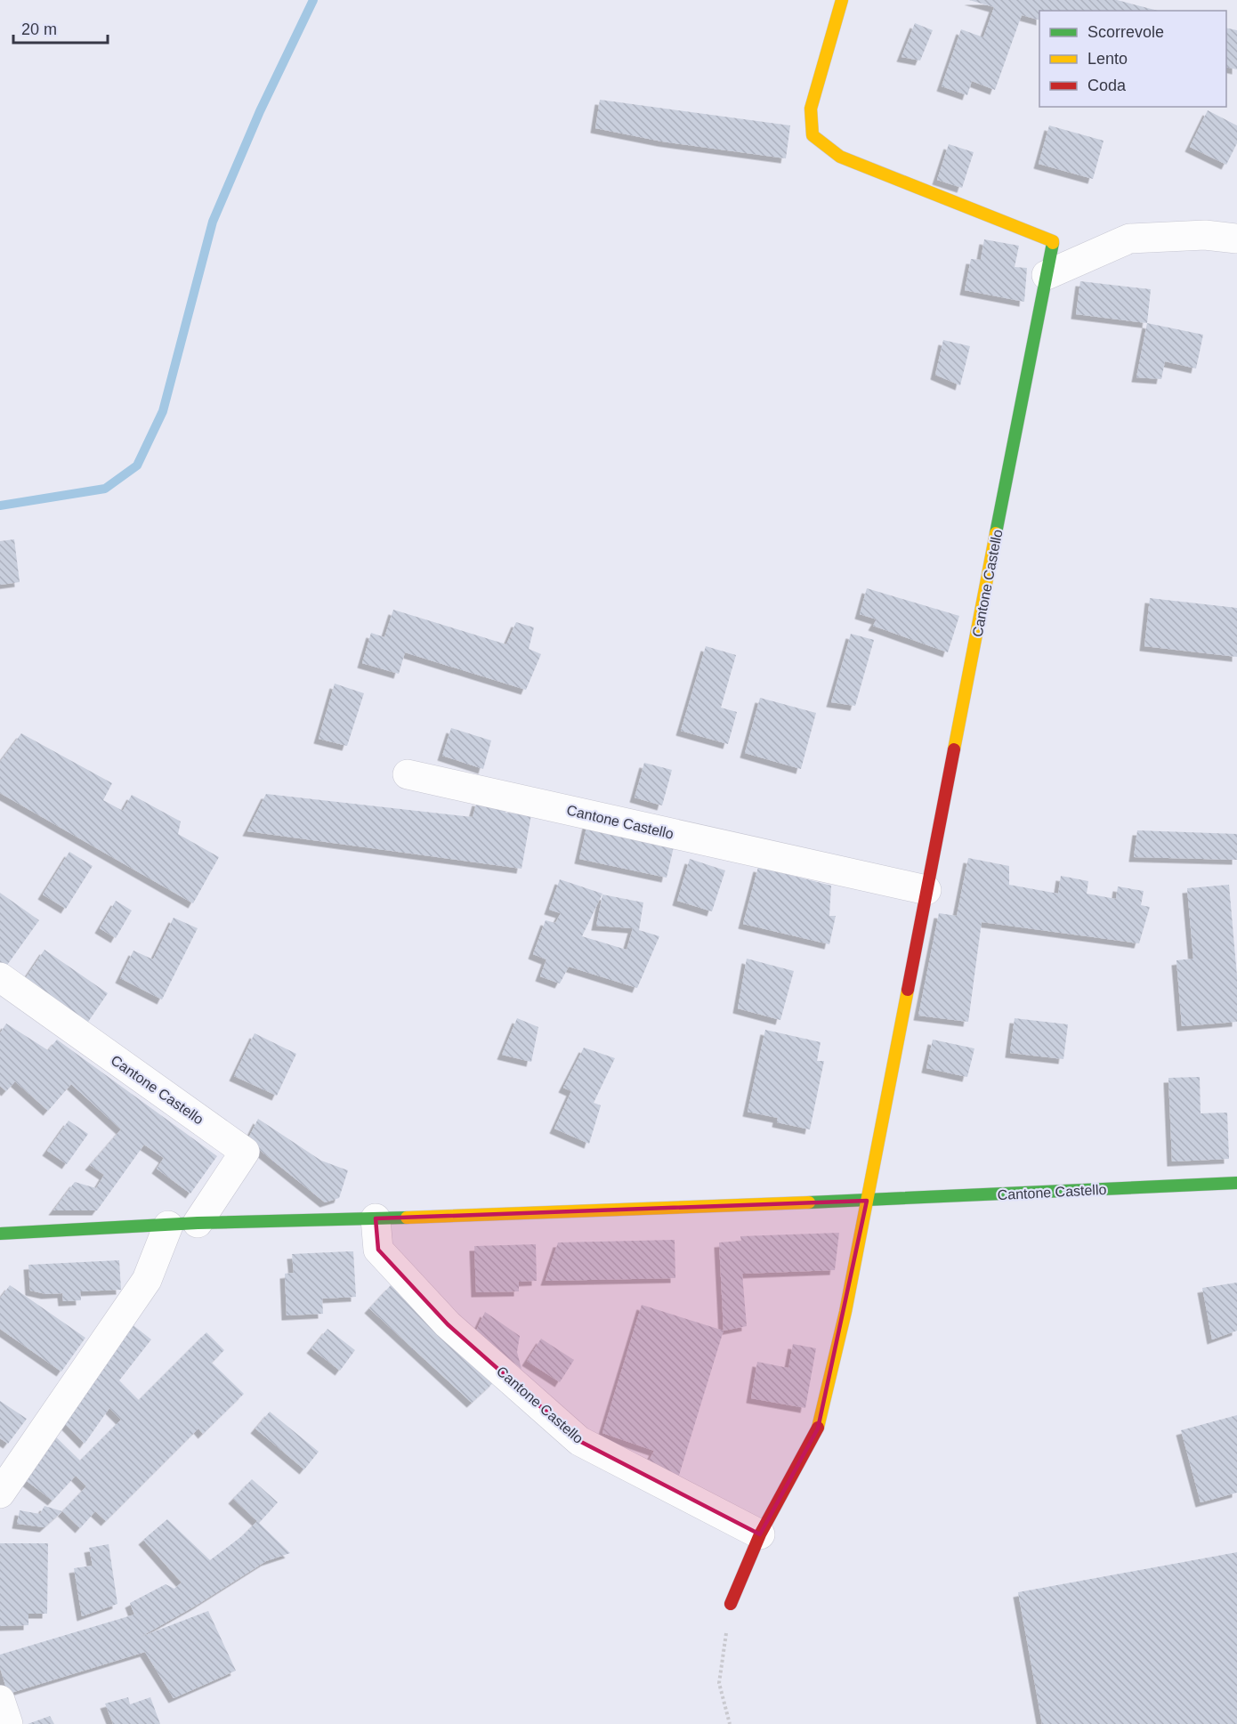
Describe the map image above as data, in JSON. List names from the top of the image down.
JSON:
{
  "streets": {
    "street": ["Cantone Castello"]
  },
  "legend": ["Scorrevole", "Lento", "Coda"],
  "scale_bar": "20 m"
}
